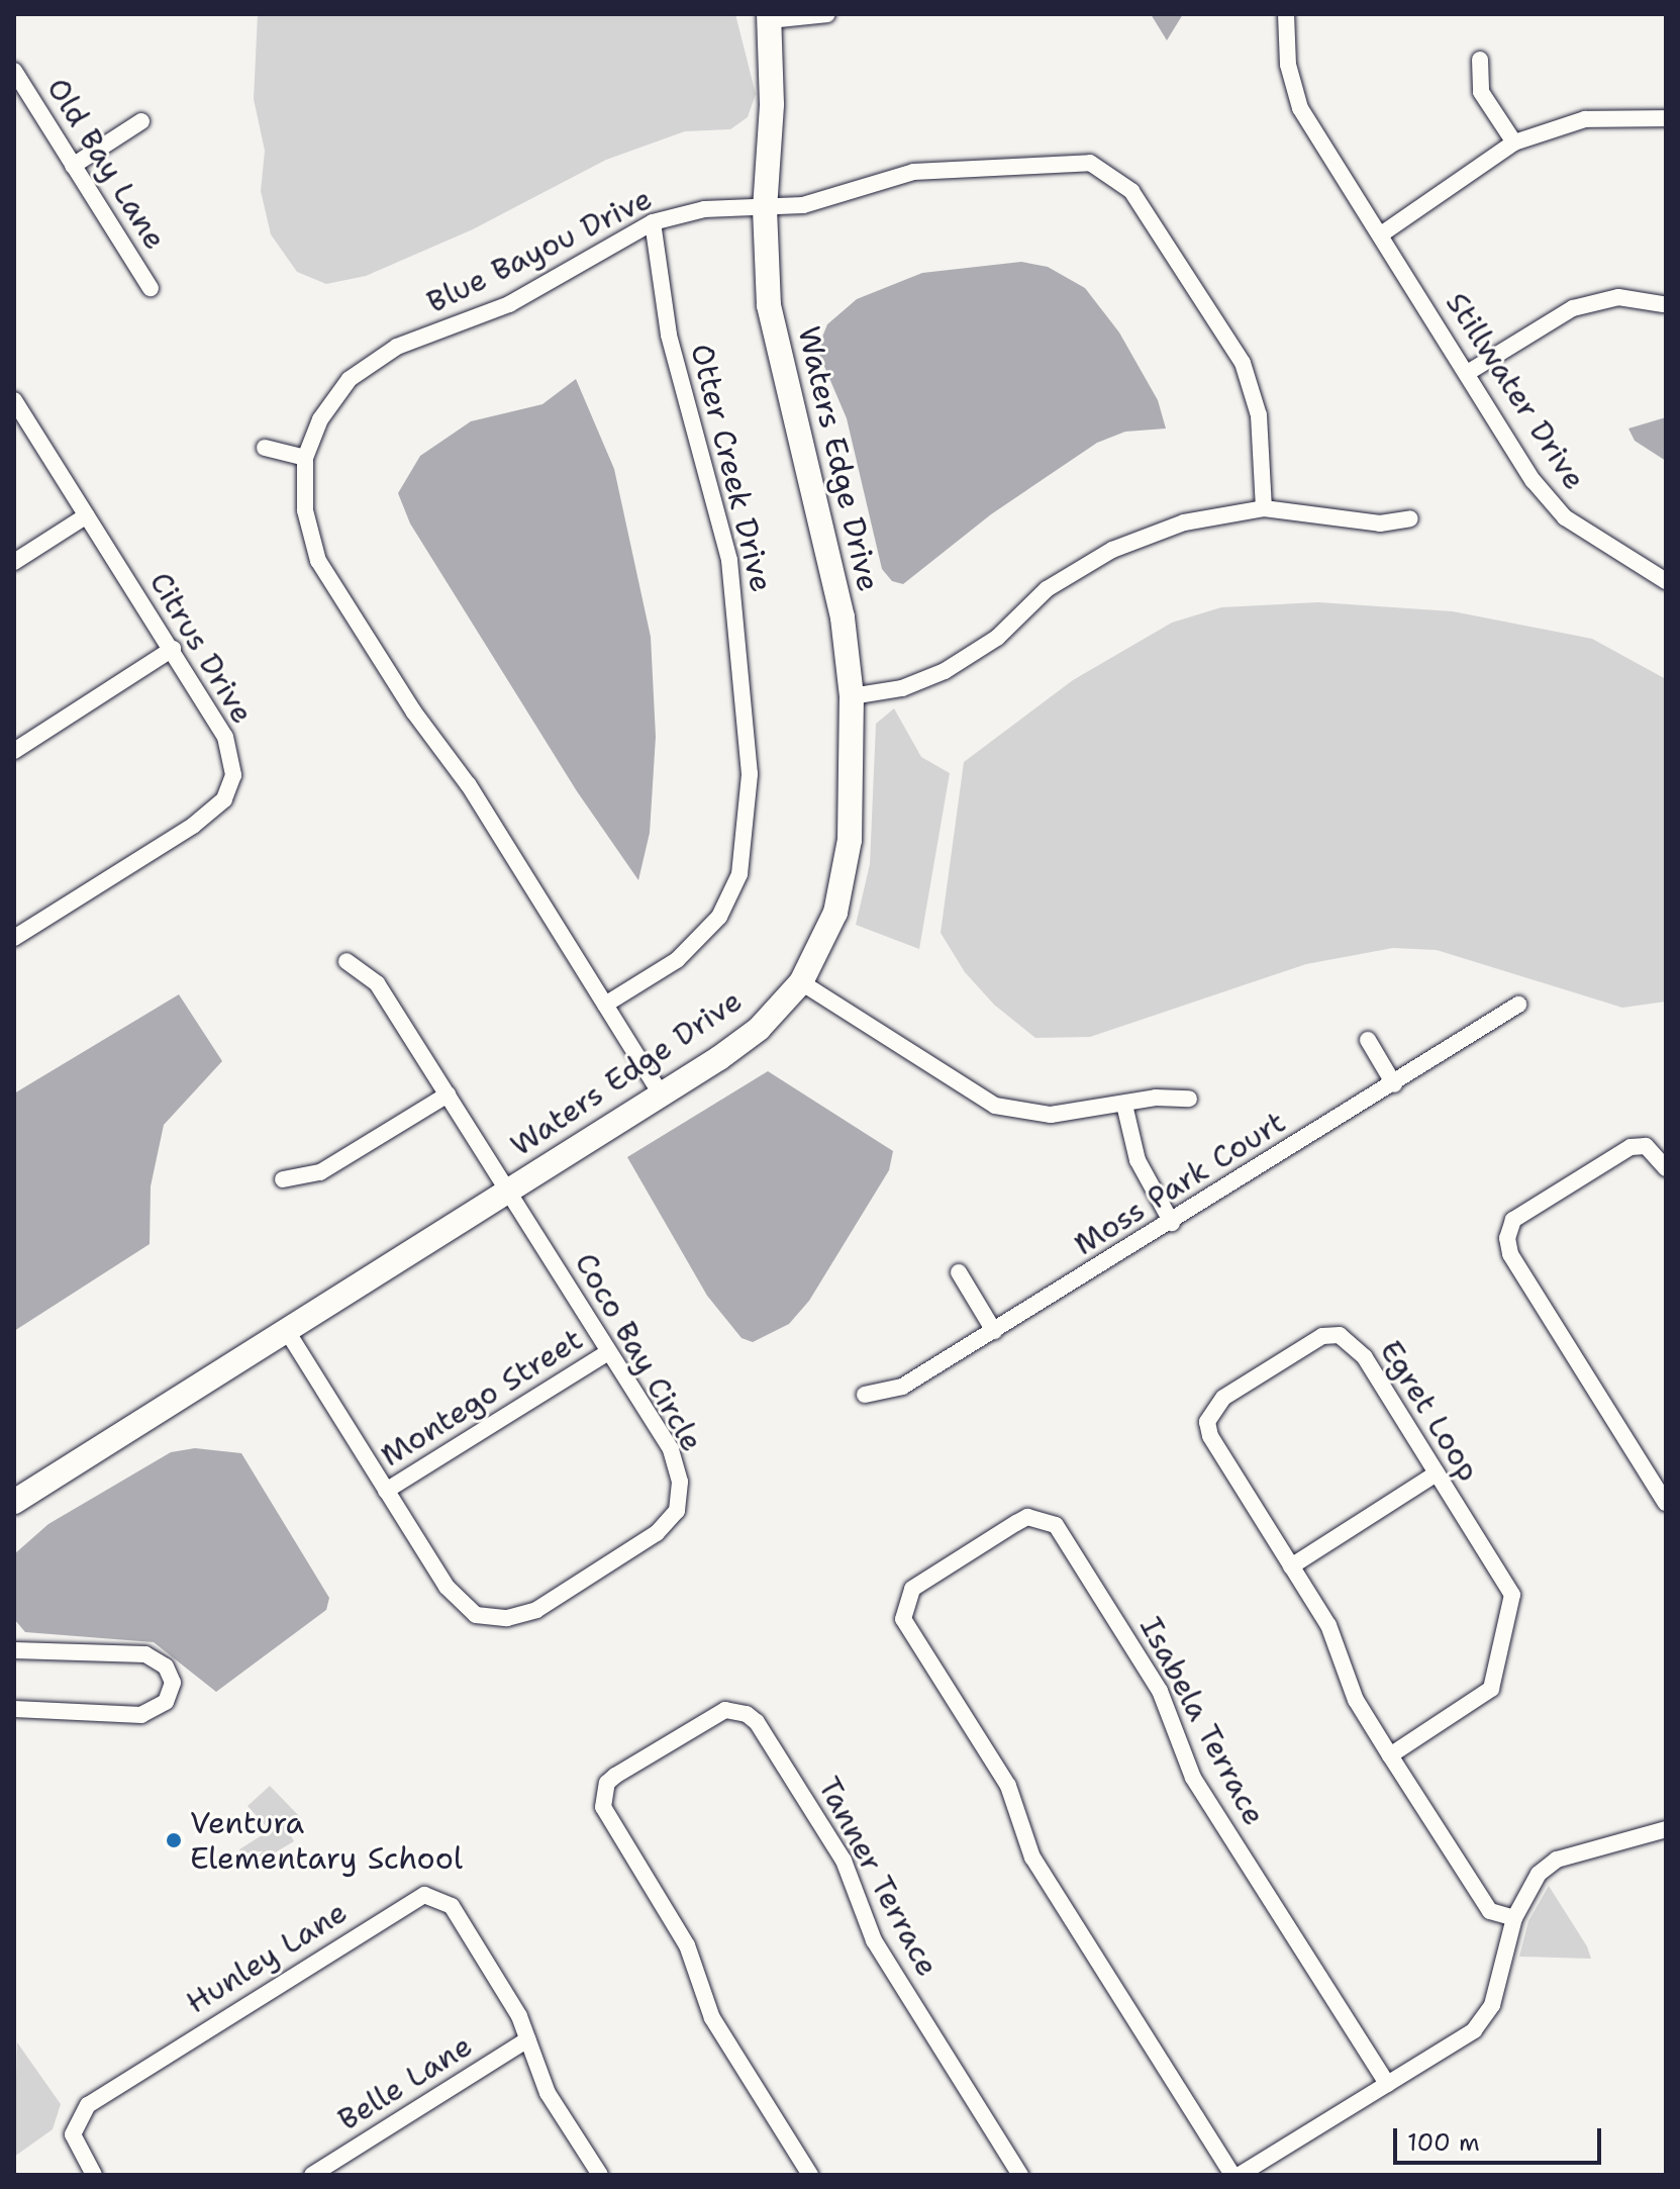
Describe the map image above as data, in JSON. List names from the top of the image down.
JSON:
{
  "streets": {
    "street": [
      "Old Bay Lane",
      "Blue Bayou Drive",
      "Stillwater Drive",
      "Waters Edge Drive",
      "Otter Creek Drive",
      "Citrus Drive",
      "Moss Park Court",
      "Coco Bay Circle",
      "Montego Street",
      "Egret Loop",
      "Isabela Terrace",
      "Tanner Terrace",
      "Hunley Lane",
      "Belle Lane"
    ]
  },
  "crossings": [
    ["Blue Bayou Drive", "Waters Edge Drive"],
    ["Blue Bayou Drive", "Otter Creek Drive"],
    ["Waters Edge Drive", "Coco Bay Circle"],
    ["Coco Bay Circle", "Montego Street"],
    ["Hunley Lane", "Belle Lane"]
  ],
  "places": ["Ventura Elementary School"],
  "scale_bar": "100 m"
}
